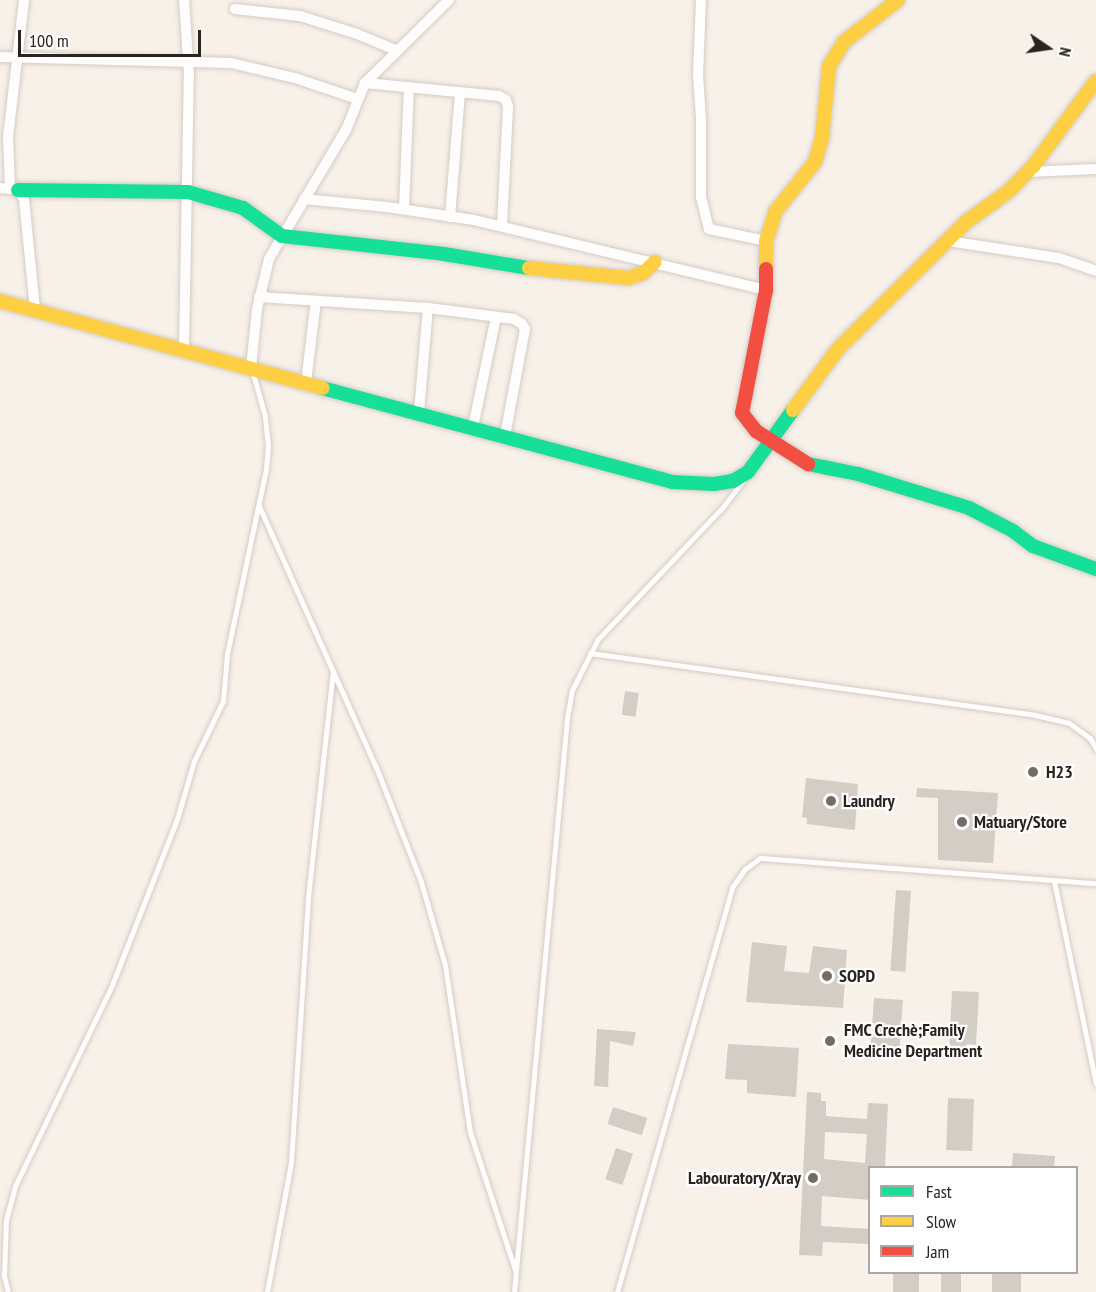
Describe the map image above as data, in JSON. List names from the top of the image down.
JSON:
{
  "places": [
    "H23",
    "Laundry",
    "Matuary/Store",
    "SOPD",
    "FMC Crechè;Family Medicine Department",
    "Labouratory/Xray"
  ],
  "legend": ["Fast", "Slow", "Jam"],
  "scale_bar": "100 m",
  "north": "right"
}
